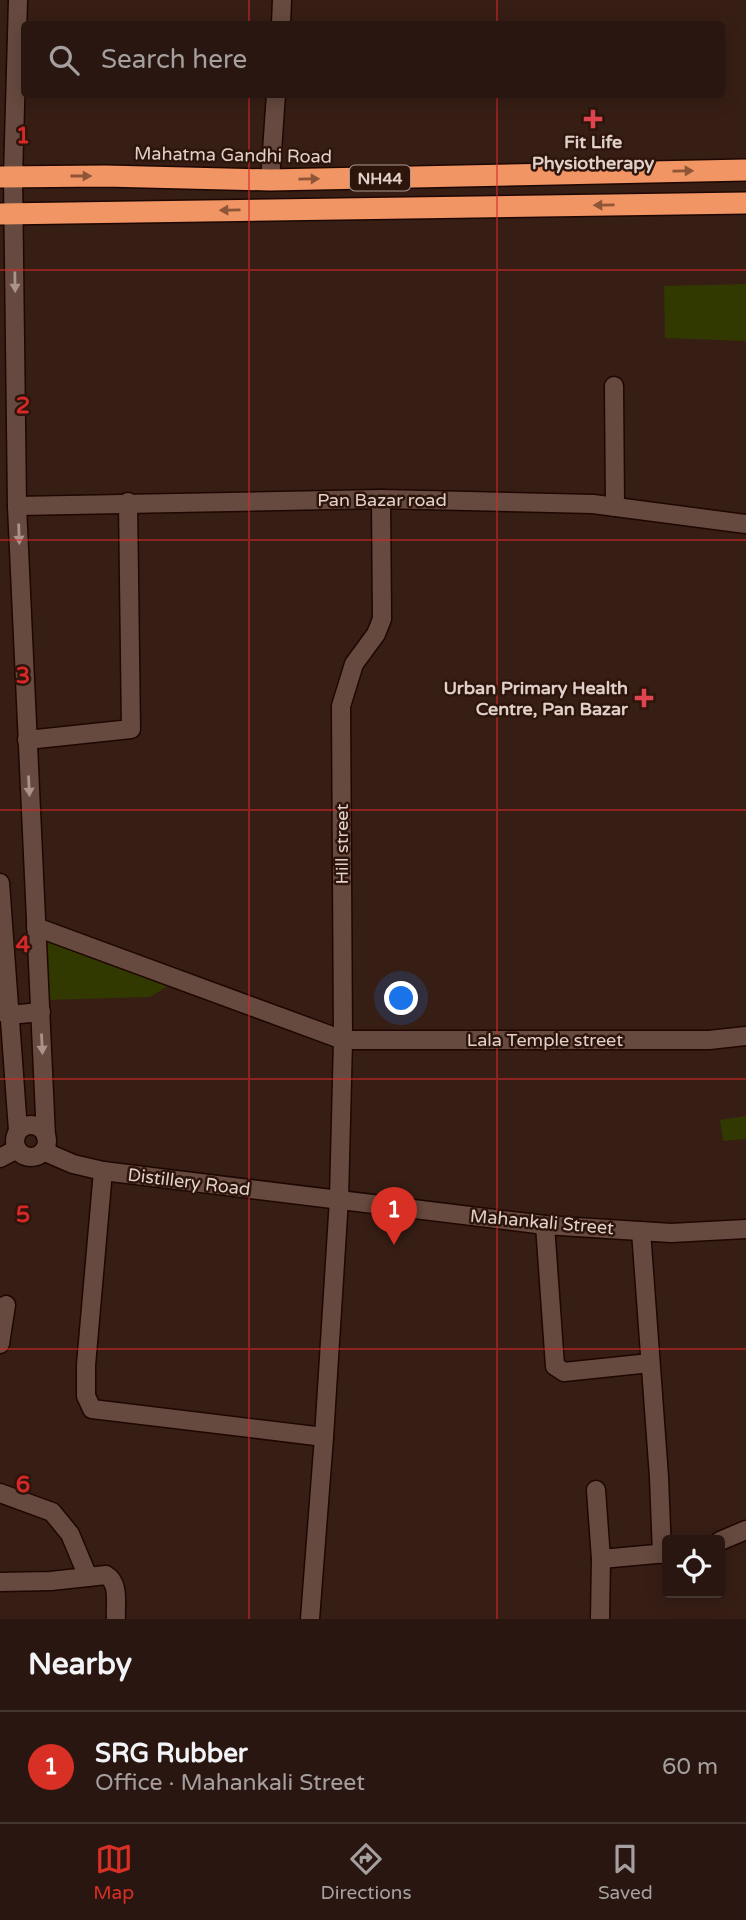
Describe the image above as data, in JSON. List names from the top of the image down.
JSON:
{
  "streets": {
    "highway": ["Mahatma Gandhi Road", "NH44"],
    "street": [
      "Pan Bazar road",
      "Hill street",
      "Lala Temple street",
      "Distillery Road",
      "Mahankali Street"
    ]
  },
  "crossings": [
    ["Pan Bazar road", "Hill street"],
    ["Hill street", "Lala Temple street"],
    ["Hill street", "Distillery Road"],
    ["Hill street", "Mahankali Street"],
    ["Distillery Road", "Mahankali Street"]
  ],
  "places": {
    "health": ["Fit Life Physiotherapy", "Urban Primary Health Centre, Pan Bazar"]
  },
  "page": {
    "search": "Search here",
    "pins": "1",
    "heading": "Nearby",
    "list": [
      {
        "mark": "1",
        "name": "SRG Rubber",
        "note": "Office · Mahankali Street",
        "value": "60 m"
      }
    ],
    "nav": ["Map", "Directions", "Saved"]
  },
  "grid": {
    "rows": [
      "1",
      "2",
      "3",
      "4",
      "5",
      "6"
    ]
  }
}
